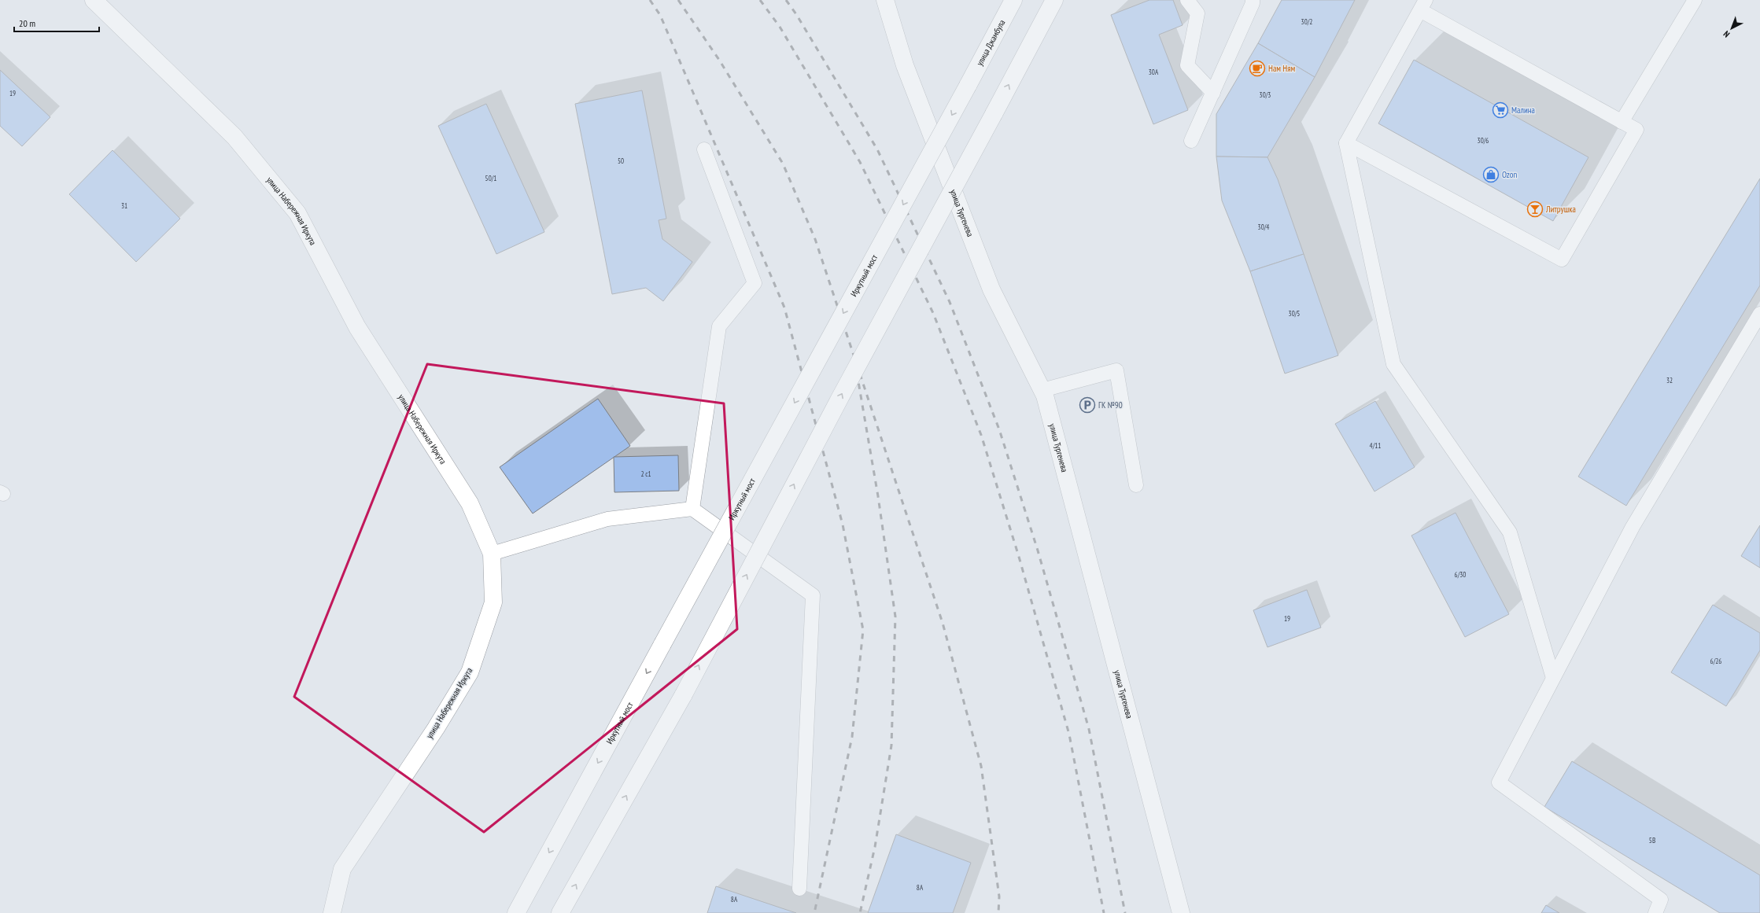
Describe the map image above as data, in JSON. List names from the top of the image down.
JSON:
{
  "streets": {
    "main road": [
      "улица Джамбула",
      "улица Набережная Иркута",
      "улица Тургенева",
      "Иркутный мост"
    ]
  },
  "crossings": [
    ["улица Джамбула", "Иркутный мост"]
  ],
  "places": {
    "cafe": ["Нам Ням"],
    "supermarket": ["Малина"],
    "shop": ["Ozon"],
    "bar": ["Литрушка"],
    "parking": ["ГК №90"]
  },
  "house_numbers": [
    "30/2",
    "30А",
    "19",
    "30/3",
    "30/6",
    "50",
    "50/1",
    "31",
    "30/4",
    "30/5",
    "32",
    "4/11",
    "2 с1",
    "6/30",
    "19",
    "6/26",
    "5В",
    "8А",
    "8А"
  ],
  "scale_bar": "20 m",
  "north": "bottom left"
}
